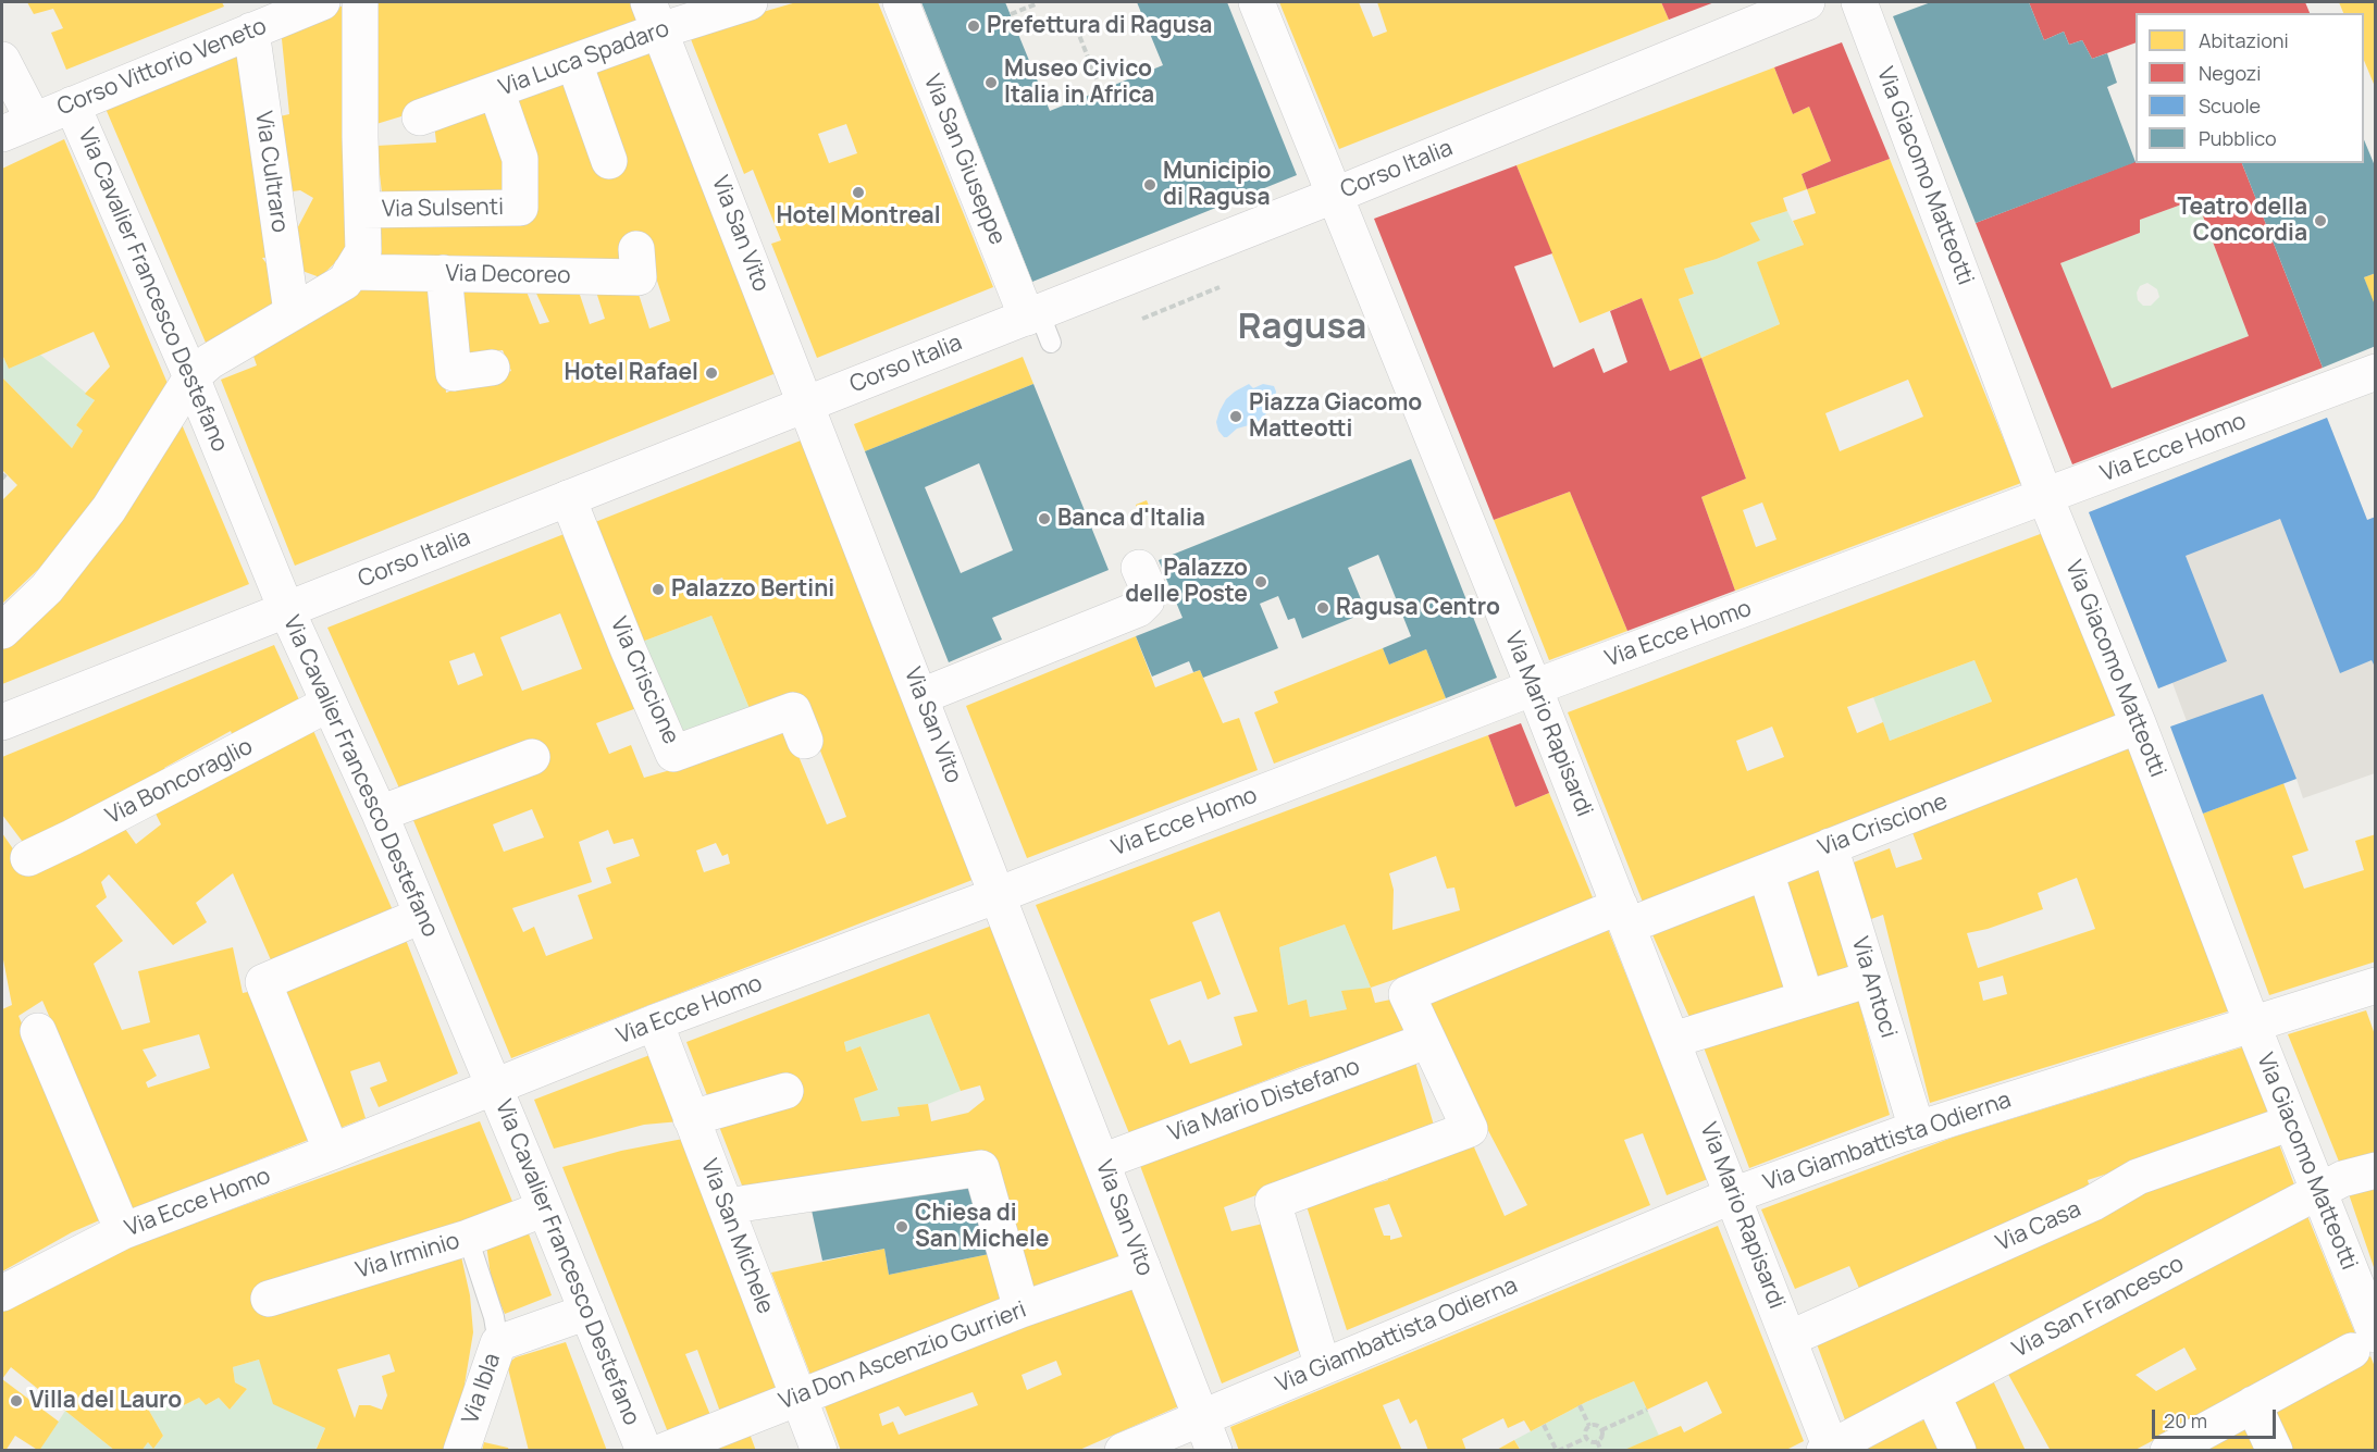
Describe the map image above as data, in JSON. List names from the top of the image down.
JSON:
{
  "streets": {
    "street": [
      "Via Luca Spadaro",
      "Corso Vittorio Veneto",
      "Via San Giuseppe",
      "Corso Italia",
      "Via Cultraro",
      "Via Giacomo Matteotti",
      "Via Sulsenti",
      "Via San Vito",
      "Via Decoreo",
      "Via Cavalier Francesco Destefano",
      "Via Ecce Homo",
      "Via Criscione",
      "Via Mario Rapisardi",
      "Via Boncoraglio",
      "Via Antoci",
      "Via Mario Distefano",
      "Via Giambattista Odierna",
      "Via Casa",
      "Via San Michele",
      "Via Irminio",
      "Via San Francesco",
      "Via Don Ascenzio Gurrieri",
      "Via Ibla"
    ]
  },
  "crossings": [
    ["Via Luca Spadaro", "Via Sulsenti"],
    ["Via Luca Spadaro", "Via San Vito"],
    ["Corso Vittorio Veneto", "Via Cultraro"],
    ["Corso Vittorio Veneto", "Via Cavalier Francesco Destefano"],
    ["Via San Giuseppe", "Corso Italia"],
    ["Corso Italia", "Via San Vito"],
    ["Corso Italia", "Via Cavalier Francesco Destefano"],
    ["Corso Italia", "Via Criscione"],
    ["Corso Italia", "Via Mario Rapisardi"],
    ["Via Giacomo Matteotti", "Via Ecce Homo"],
    ["Via Giacomo Matteotti", "Via Criscione"],
    ["Via Giacomo Matteotti", "Via Giambattista Odierna"],
    ["Via Giacomo Matteotti", "Via Casa"],
    ["Via Giacomo Matteotti", "Via San Francesco"],
    ["Via San Vito", "Via Ecce Homo"],
    ["Via San Vito", "Via Mario Distefano"],
    ["Via San Vito", "Via Giambattista Odierna"],
    ["Via San Vito", "Via Don Ascenzio Gurrieri"],
    ["Via Cavalier Francesco Destefano", "Via Ecce Homo"],
    ["Via Cavalier Francesco Destefano", "Via Boncoraglio"],
    ["Via Cavalier Francesco Destefano", "Via Irminio"],
    ["Via Cavalier Francesco Destefano", "Via Ibla"],
    ["Via Ecce Homo", "Via Mario Rapisardi"],
    ["Via Ecce Homo", "Via San Michele"],
    ["Via Criscione", "Via Mario Rapisardi"],
    ["Via Criscione", "Via Antoci"],
    ["Via Criscione", "Via Mario Distefano"],
    ["Via Mario Rapisardi", "Via Giambattista Odierna"],
    ["Via Mario Rapisardi", "Via Casa"],
    ["Via Mario Rapisardi", "Via San Francesco"],
    ["Via Antoci", "Via Giambattista Odierna"],
    ["Via San Michele", "Via Don Ascenzio Gurrieri"]
  ],
  "districts": ["Ragusa"],
  "places": [
    "Prefettura di Ragusa",
    "Museo Civico Italia in Africa",
    "Municipio di Ragusa",
    "Hotel Montreal",
    "Teatro della Concordia",
    "Hotel Rafael",
    "Piazza Giacomo Matteotti",
    "Banca d'Italia",
    "Palazzo delle Poste",
    "Palazzo Bertini",
    "Ragusa Centro",
    "Chiesa di San Michele",
    "Villa del Lauro"
  ],
  "legend": [
    "Abitazioni",
    "Negozi",
    "Scuole",
    "Pubblico"
  ],
  "scale_bar": "20 m"
}
